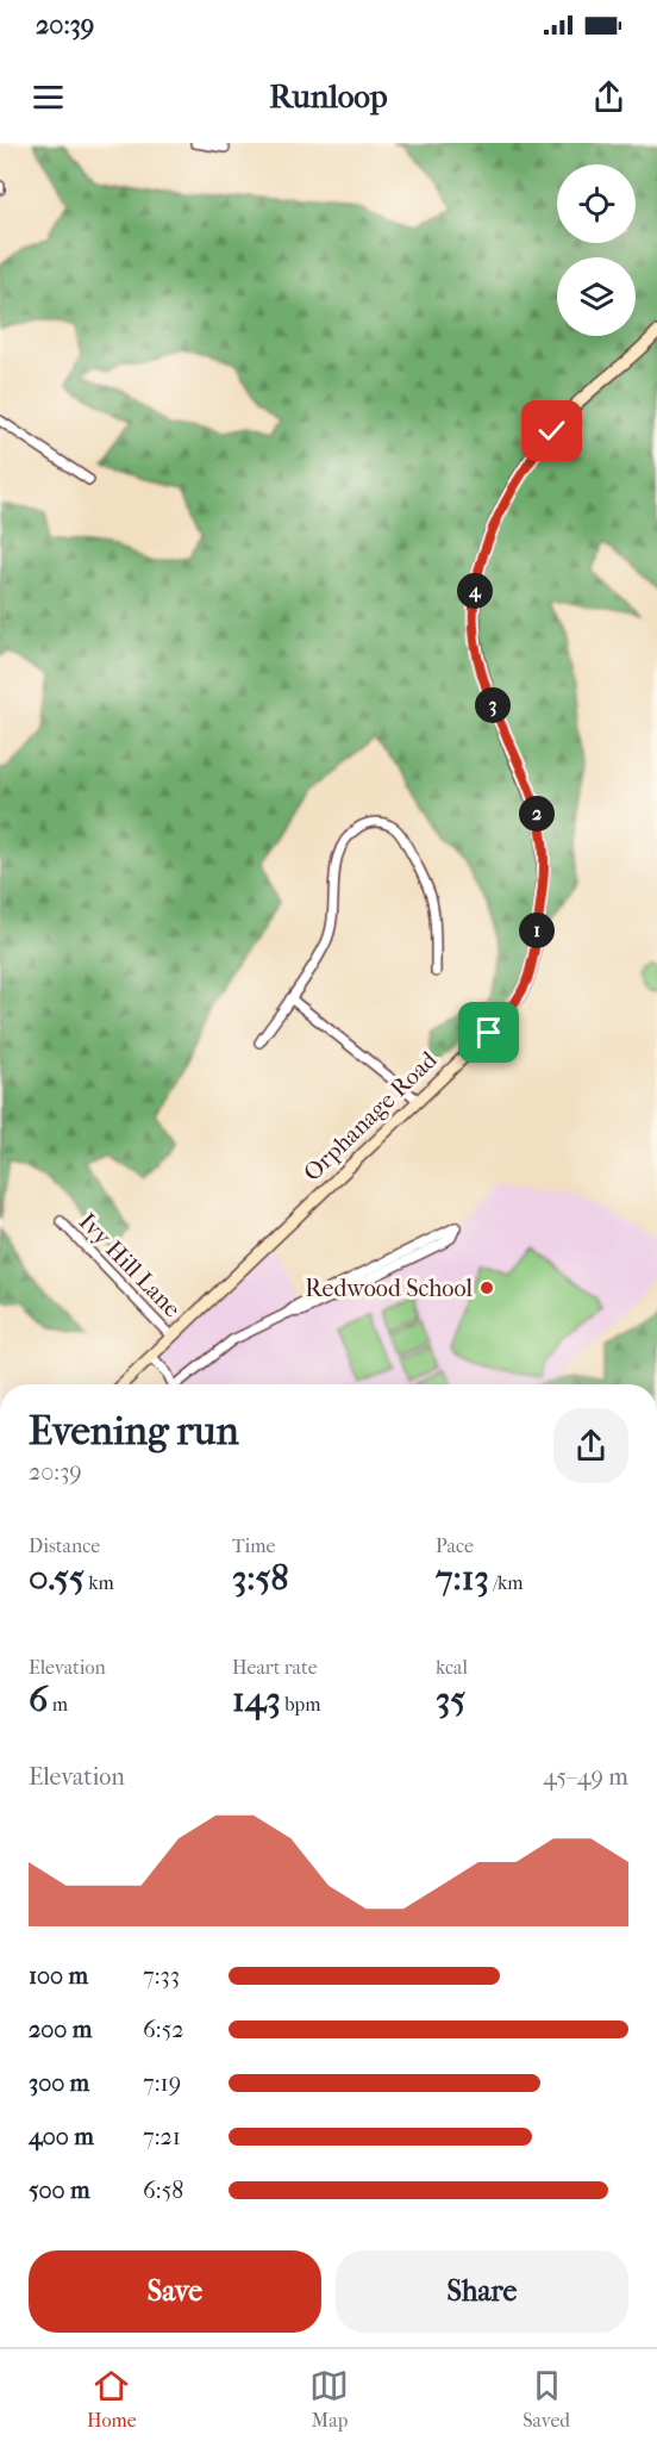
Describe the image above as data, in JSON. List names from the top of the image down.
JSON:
{
  "streets": {
    "main road": ["Orphanage Road"],
    "street": ["Ivy Hill Lane"]
  },
  "crossings": [
    ["Orphanage Road", "Ivy Hill Lane"]
  ],
  "places": ["Redwood School"],
  "page": {
    "status": "20:39",
    "header": "Runloop",
    "pins": [
      "4",
      "3",
      "2",
      "1"
    ],
    "heading": ["Evening run", "20:39"],
    "stats": [
      ["Distance", "0.55 km"],
      ["Time", "3:58"],
      ["Pace", "7:13 /km"],
      ["Elevation", "6 m"],
      ["Heart rate", "143 bpm"],
      ["kcal", "35"]
    ],
    "chart": ["Elevation", "45–49 m"],
    "list": [
      {
        "name": "100 m",
        "note": "7:33"
      },
      {
        "name": "200 m",
        "note": "6:52"
      },
      {
        "name": "300 m",
        "note": "7:19"
      },
      {
        "name": "400 m",
        "note": "7:21"
      },
      {
        "name": "500 m",
        "note": "6:58"
      }
    ],
    "buttons": ["Save", "Share"],
    "tabs": ["Home", "Map", "Saved"]
  }
}
